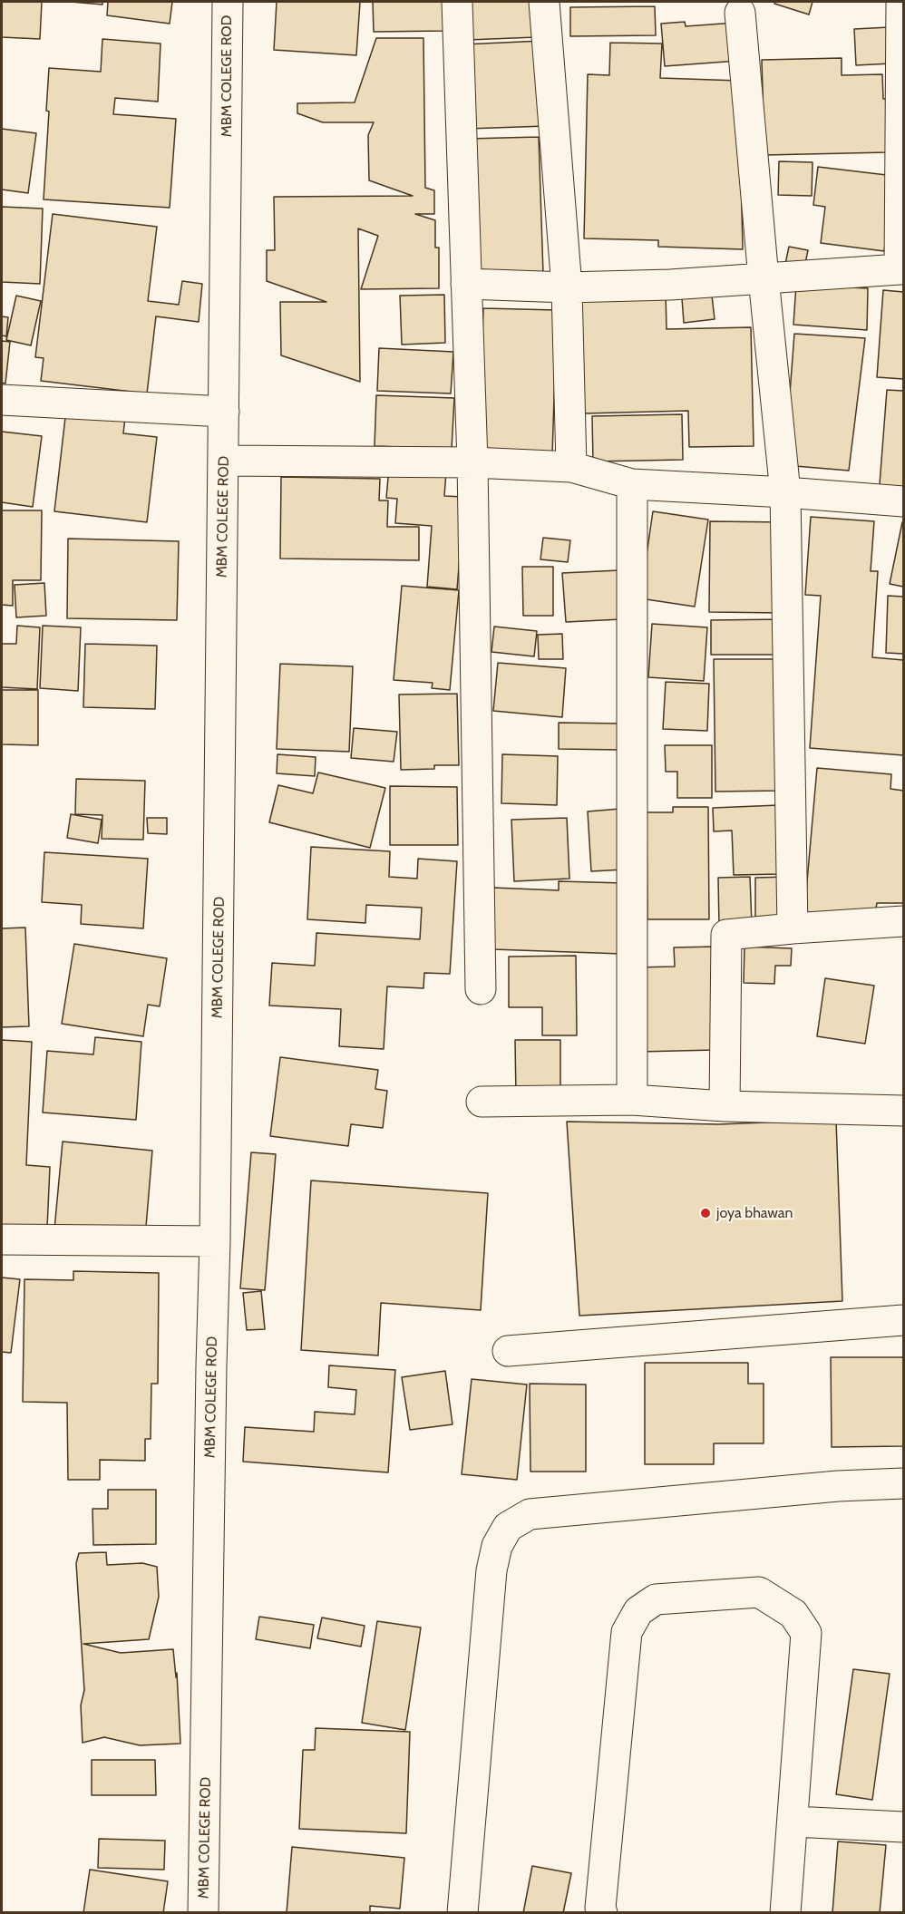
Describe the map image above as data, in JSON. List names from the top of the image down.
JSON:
{
  "streets": {
    "street": ["MBM COLEGE ROD"]
  },
  "places": ["joya bhawan"]
}
